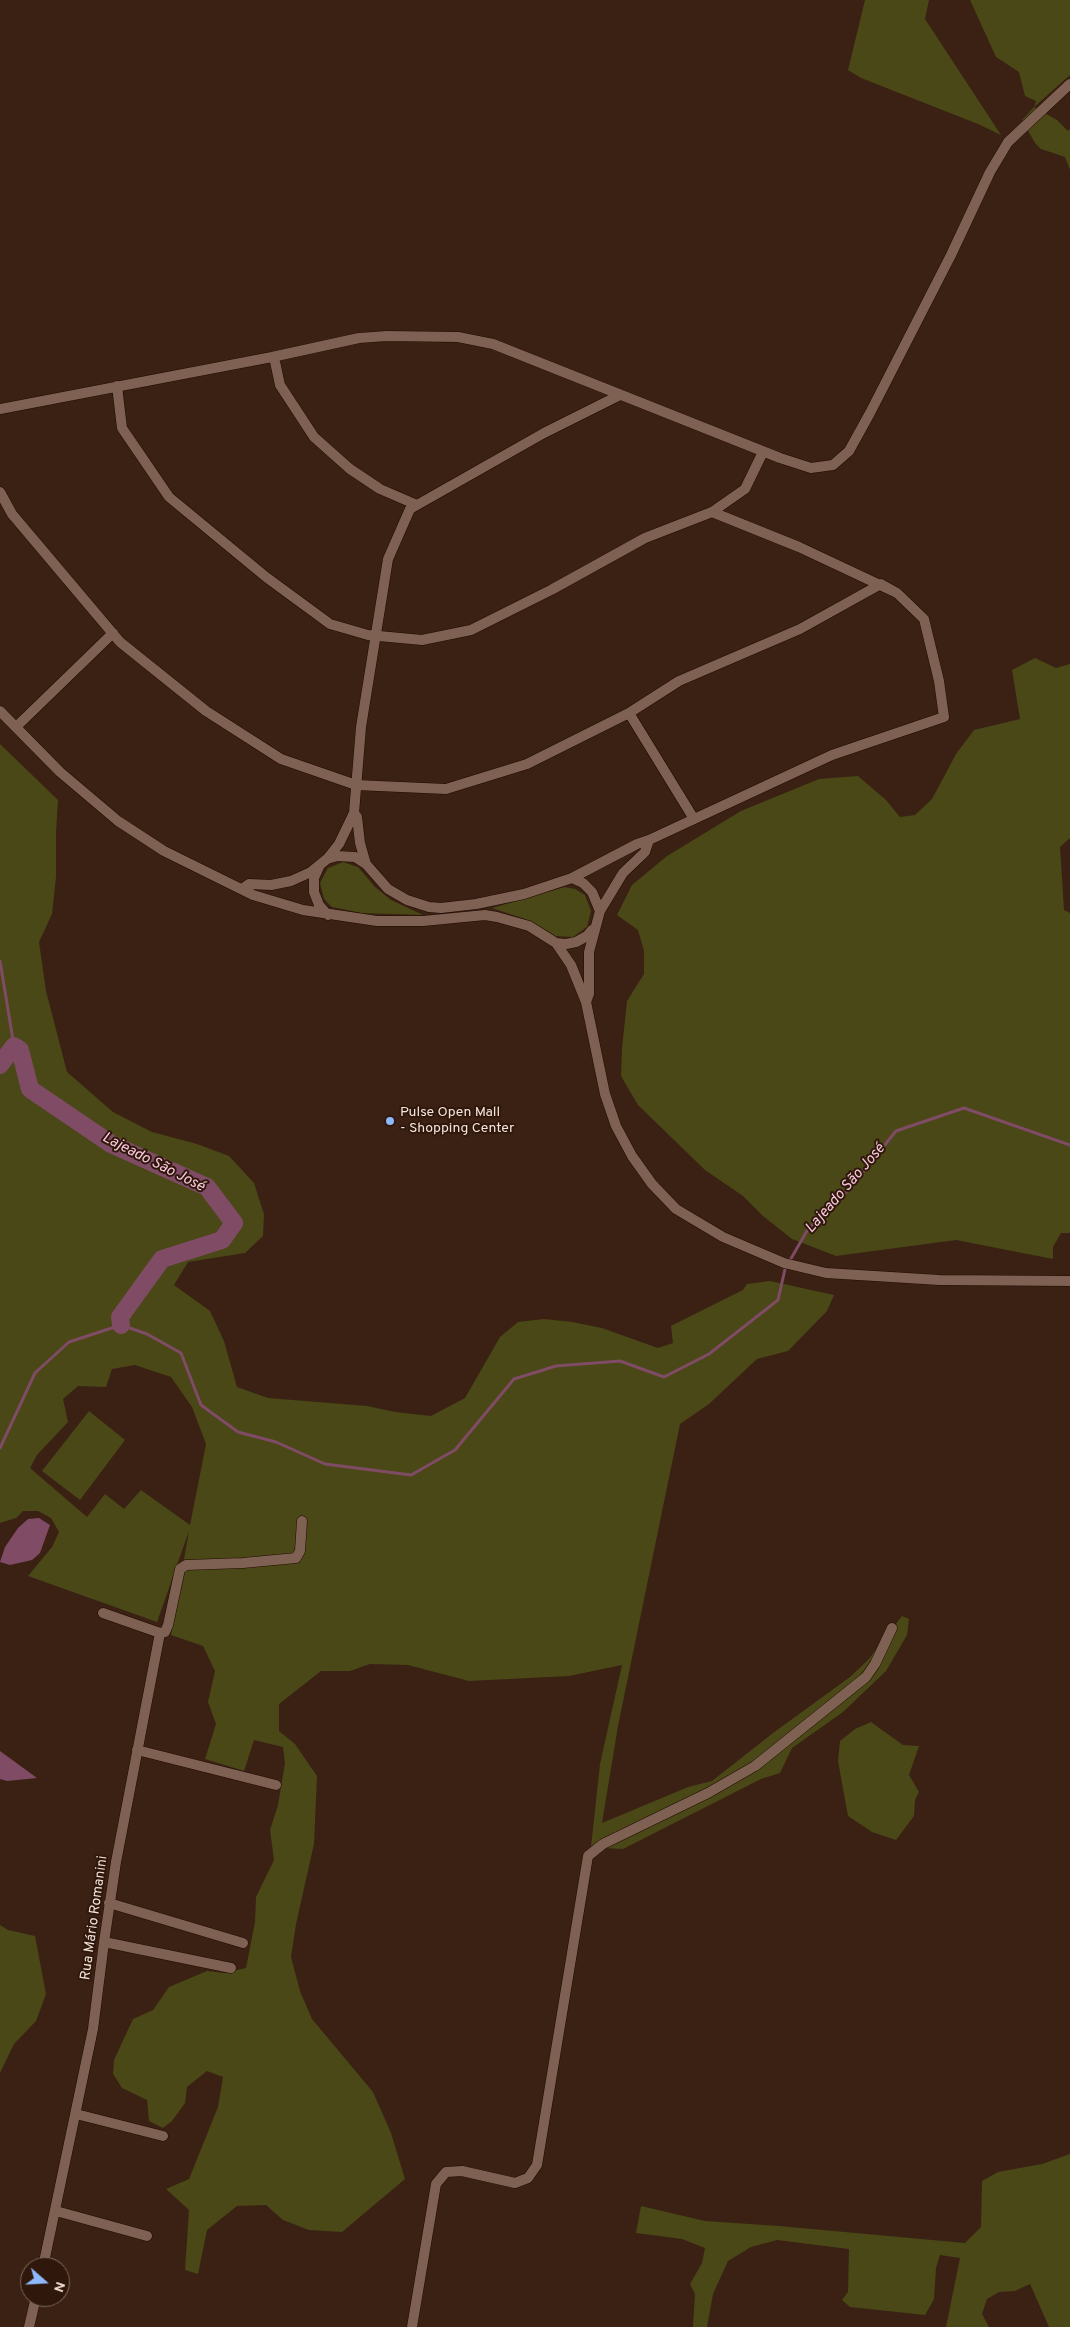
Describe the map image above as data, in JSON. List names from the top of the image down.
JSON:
{
  "streets": {
    "street": ["Rua Mário Romanini"]
  },
  "water": ["Lajeado São José"],
  "places": ["Pulse Open Mall - Shopping Center"],
  "north": "right"
}
